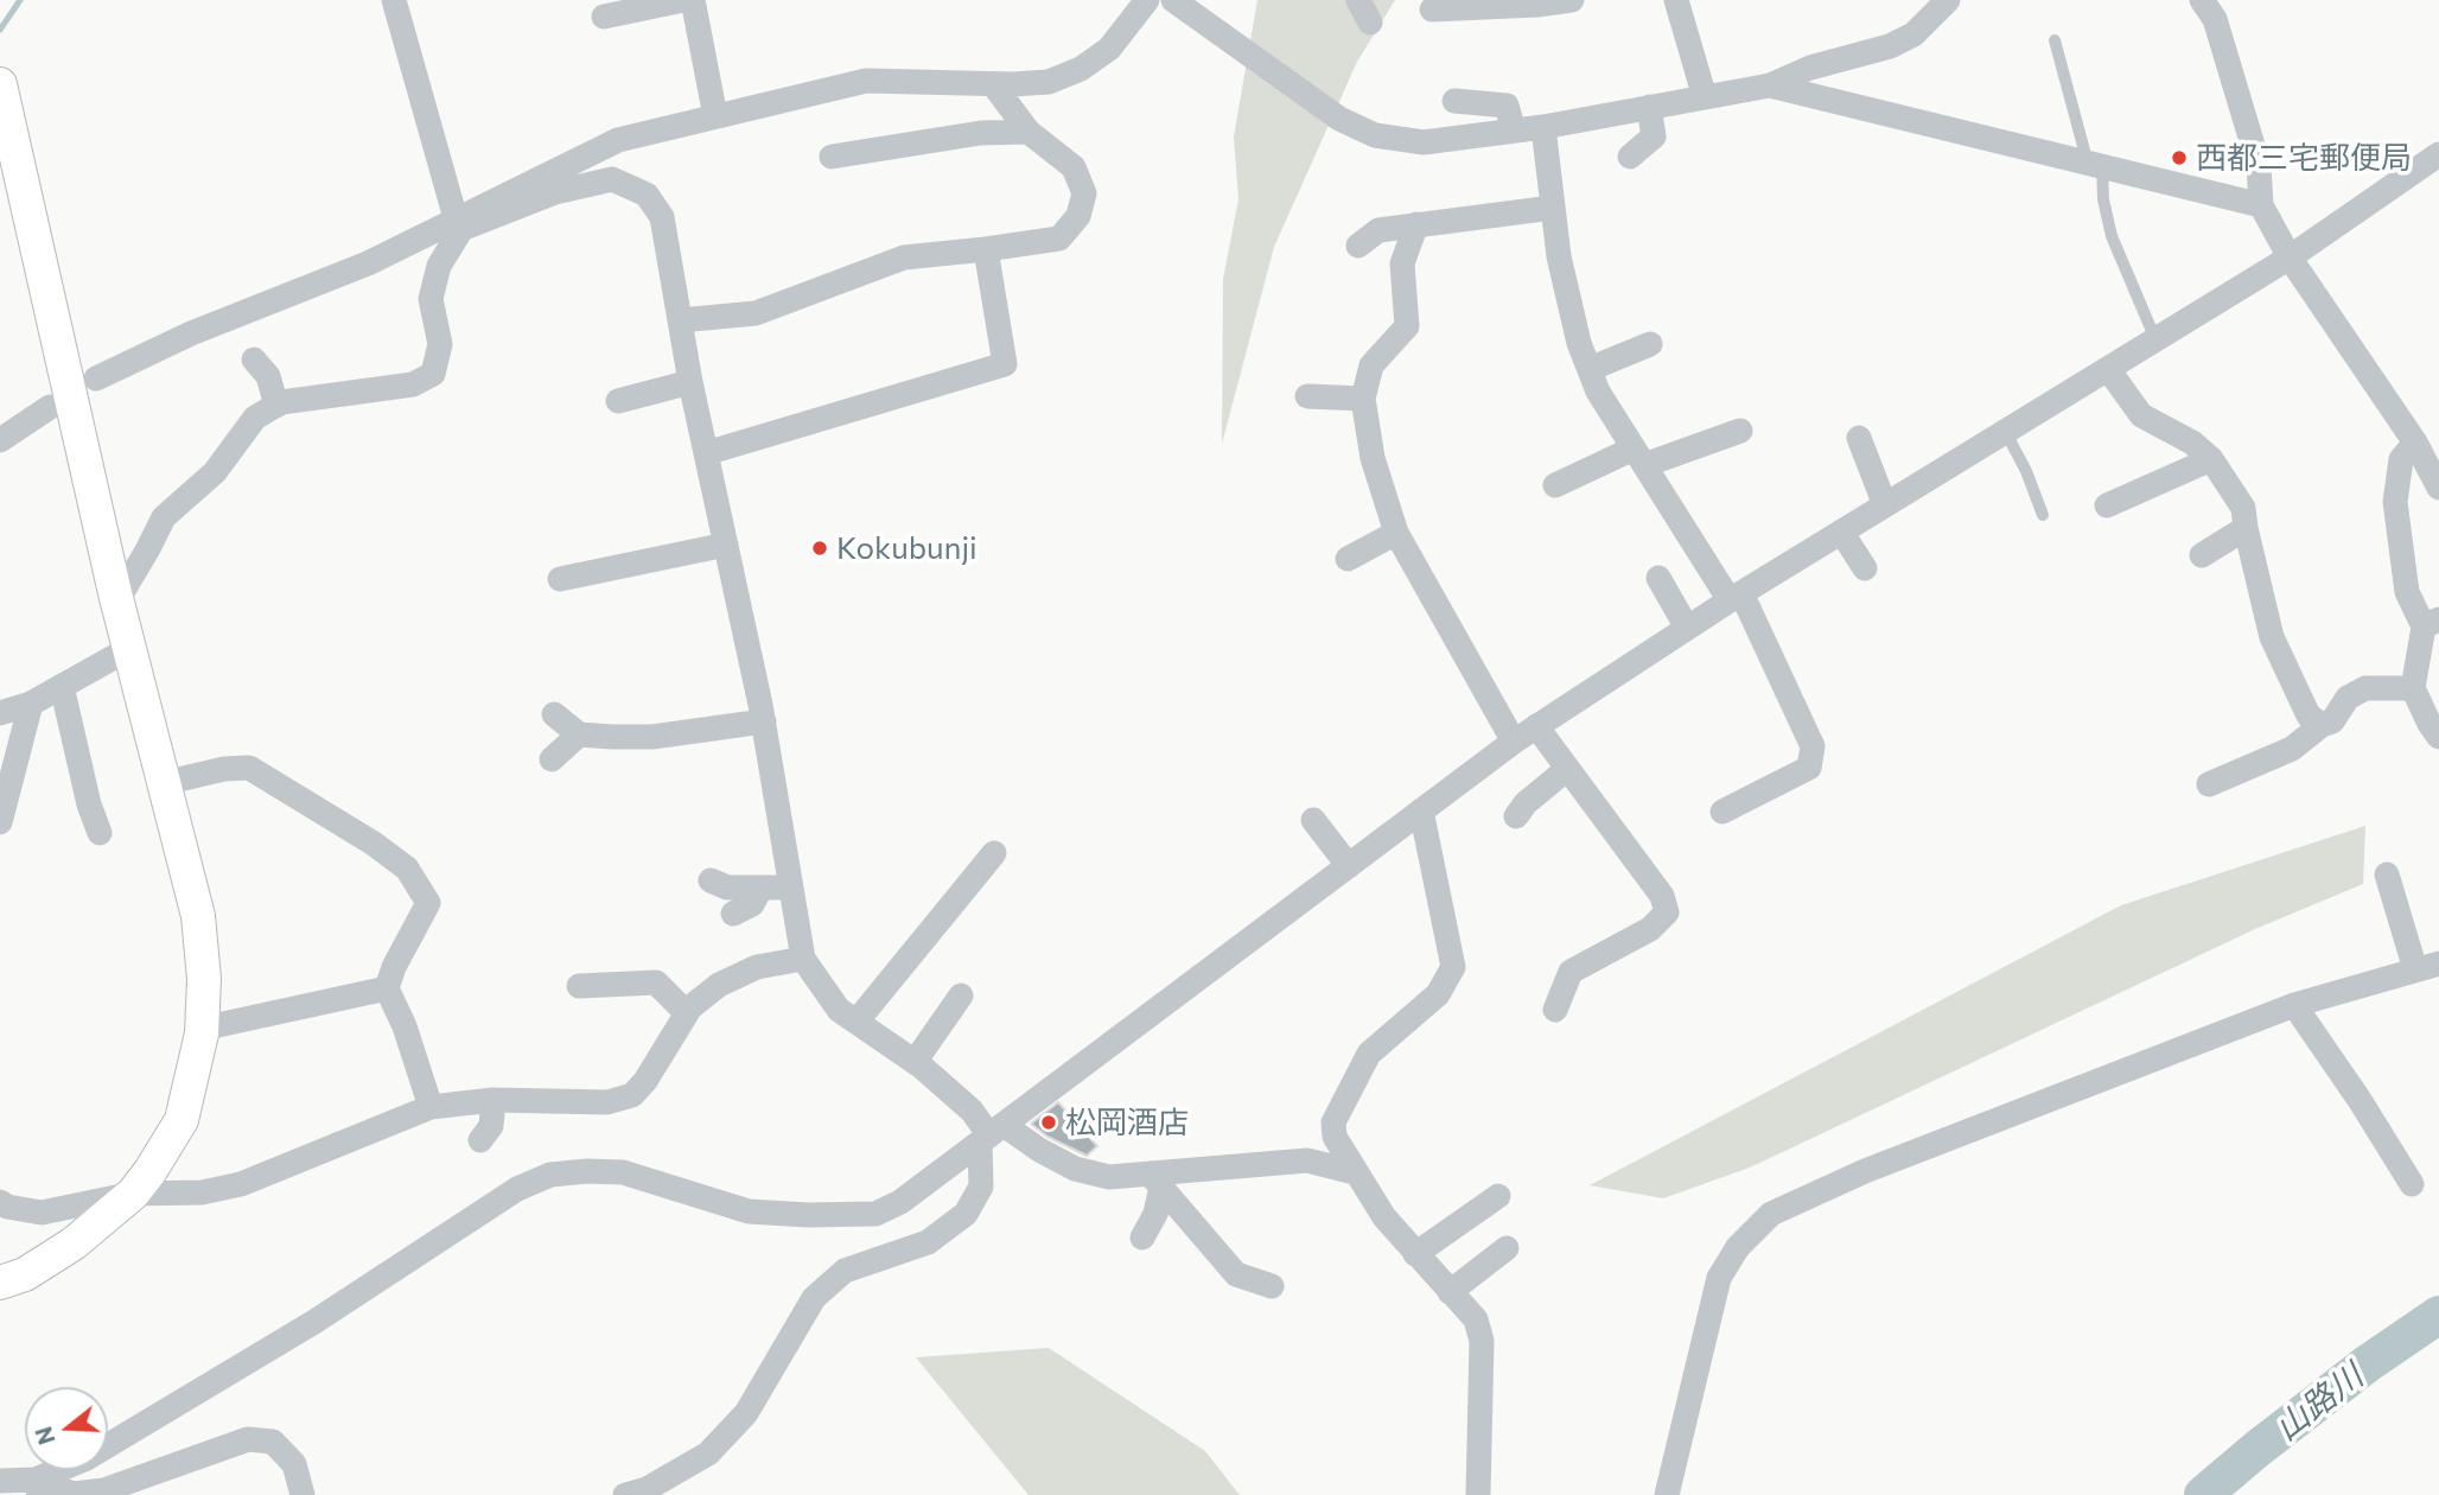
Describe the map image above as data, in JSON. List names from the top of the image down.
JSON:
{
  "water": ["山路川"],
  "places": ["西都三宅郵便局", "Kokubunji", "松岡酒店"],
  "north": "left"
}
